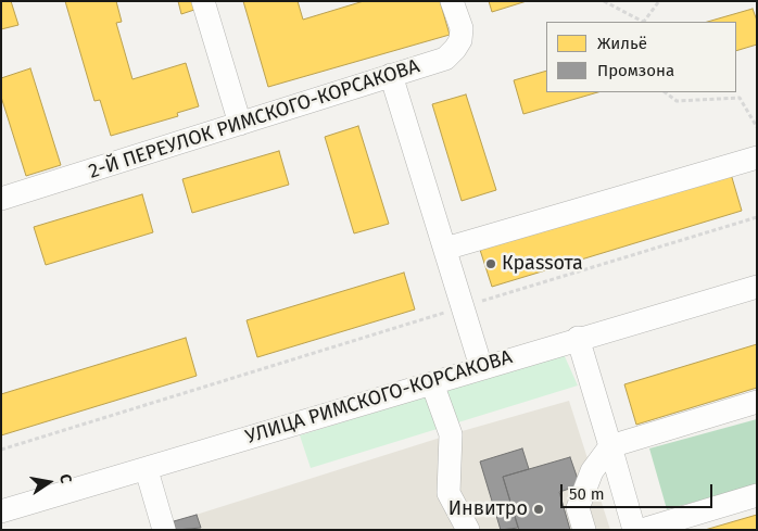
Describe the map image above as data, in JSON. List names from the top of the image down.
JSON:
{
  "streets": {
    "street": ["2-Й ПЕРЕУЛОК РИМСКОГО-КОРСАКОВА", "УЛИЦА РИМСКОГО-КОРСАКОВА"]
  },
  "places": ["Краssота", "Инвитро"],
  "legend": ["Жильё", "Промзона"],
  "scale_bar": "50 m",
  "north": "right"
}
